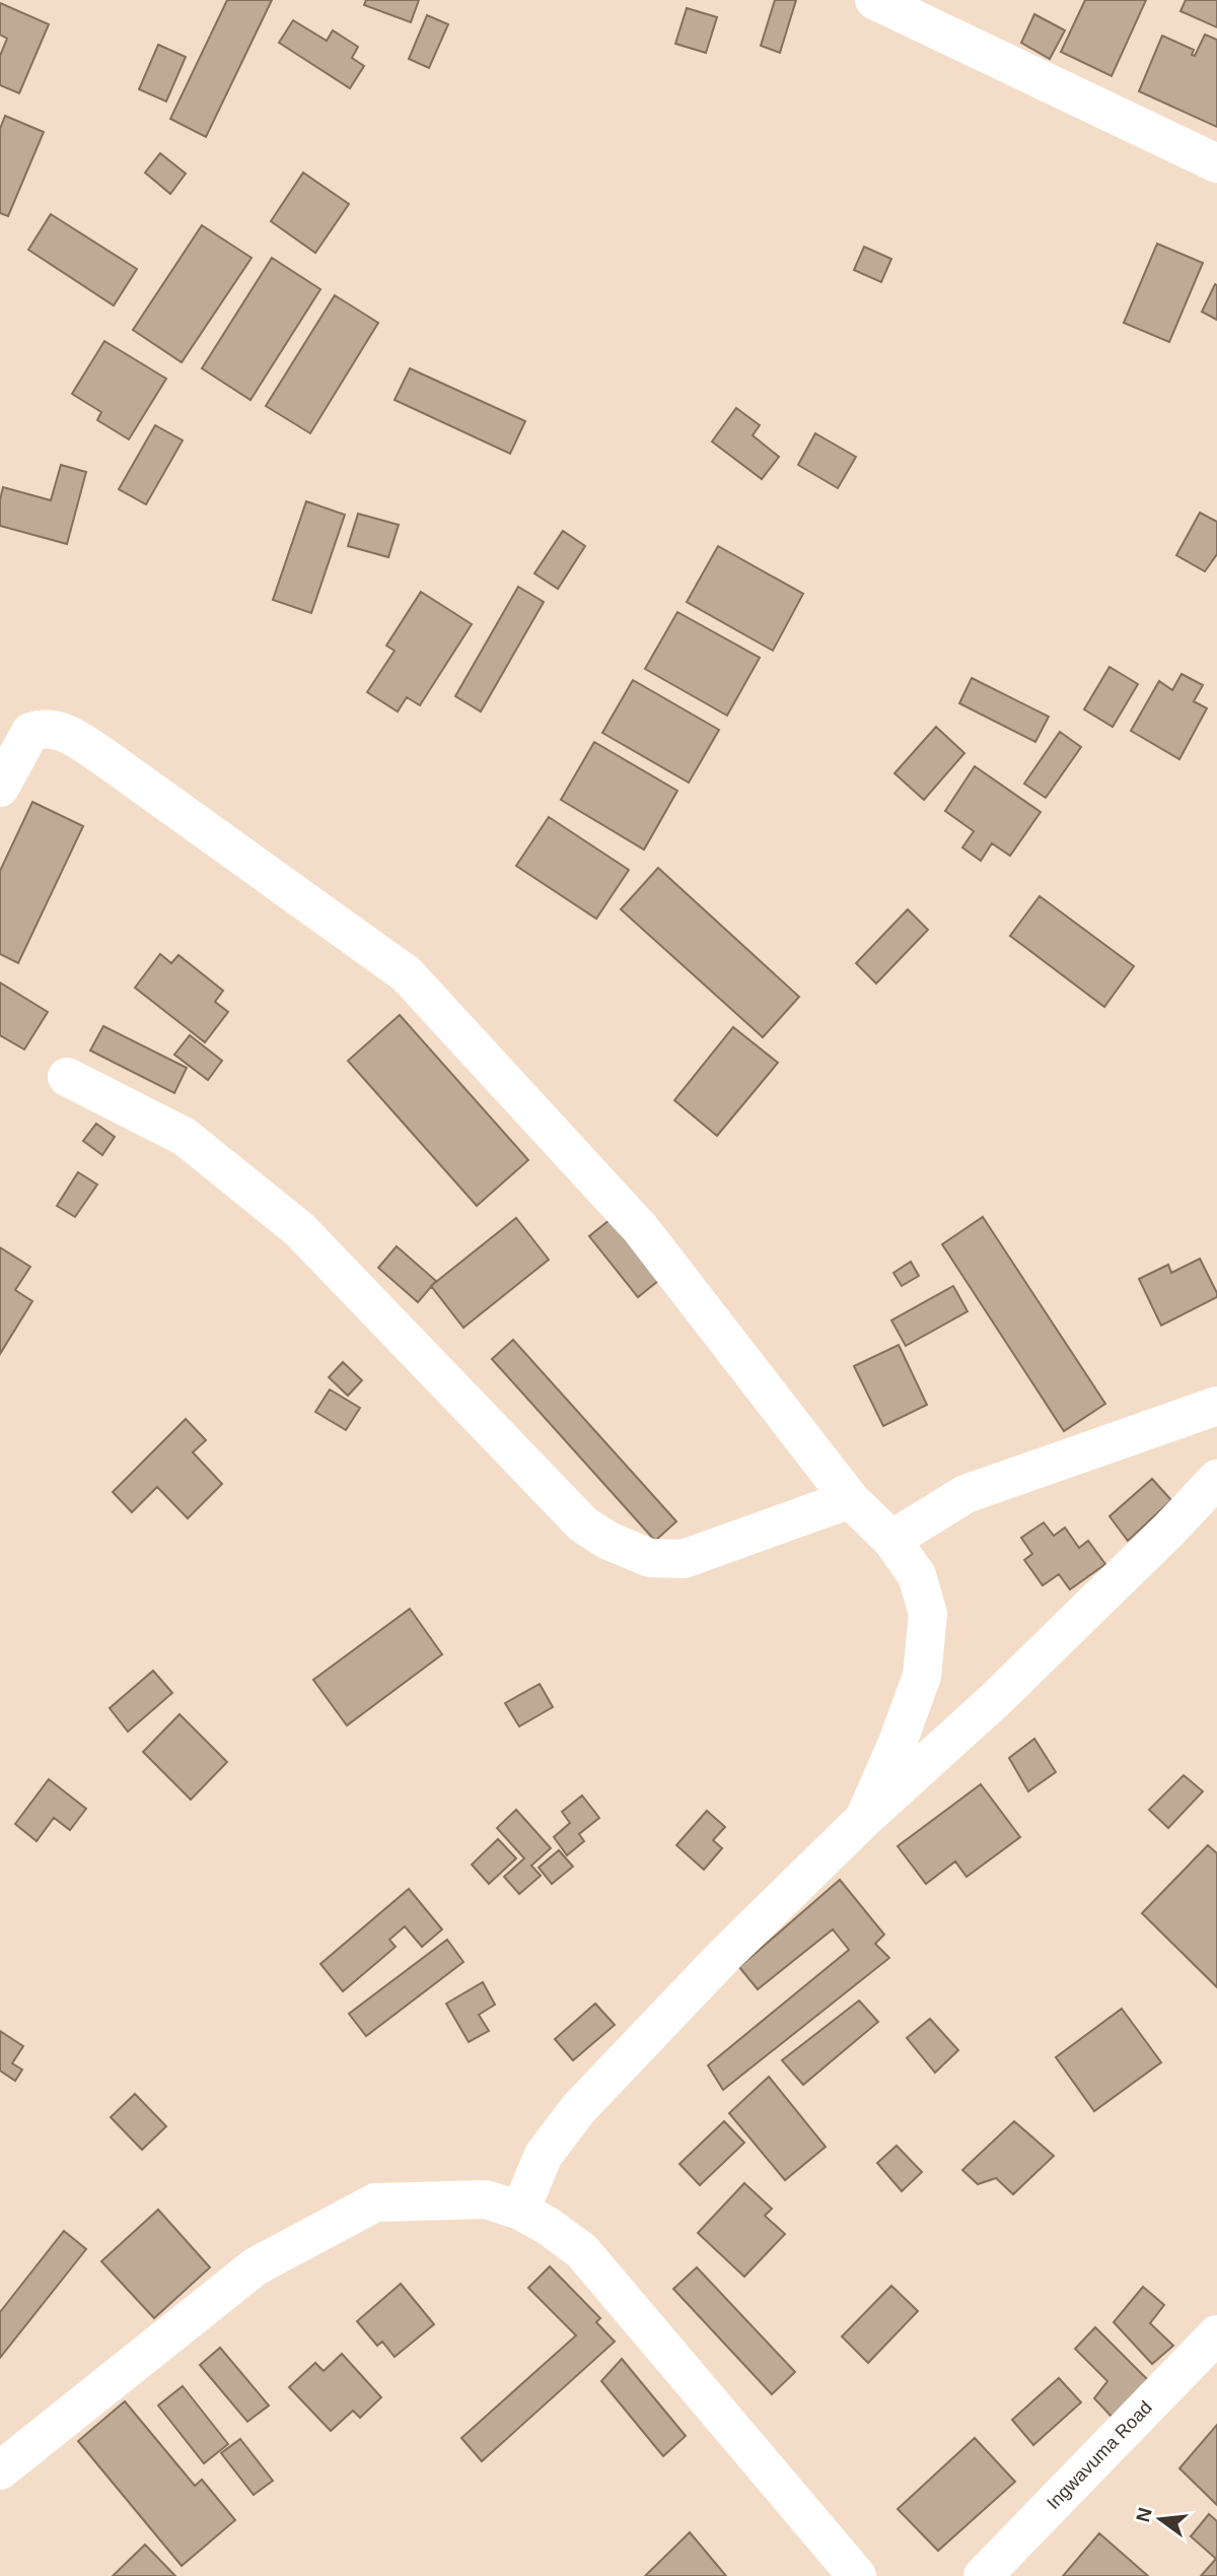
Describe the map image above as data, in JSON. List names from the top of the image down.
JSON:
{
  "streets": {
    "street": ["Ingwavuma Road"]
  },
  "north": "left"
}
